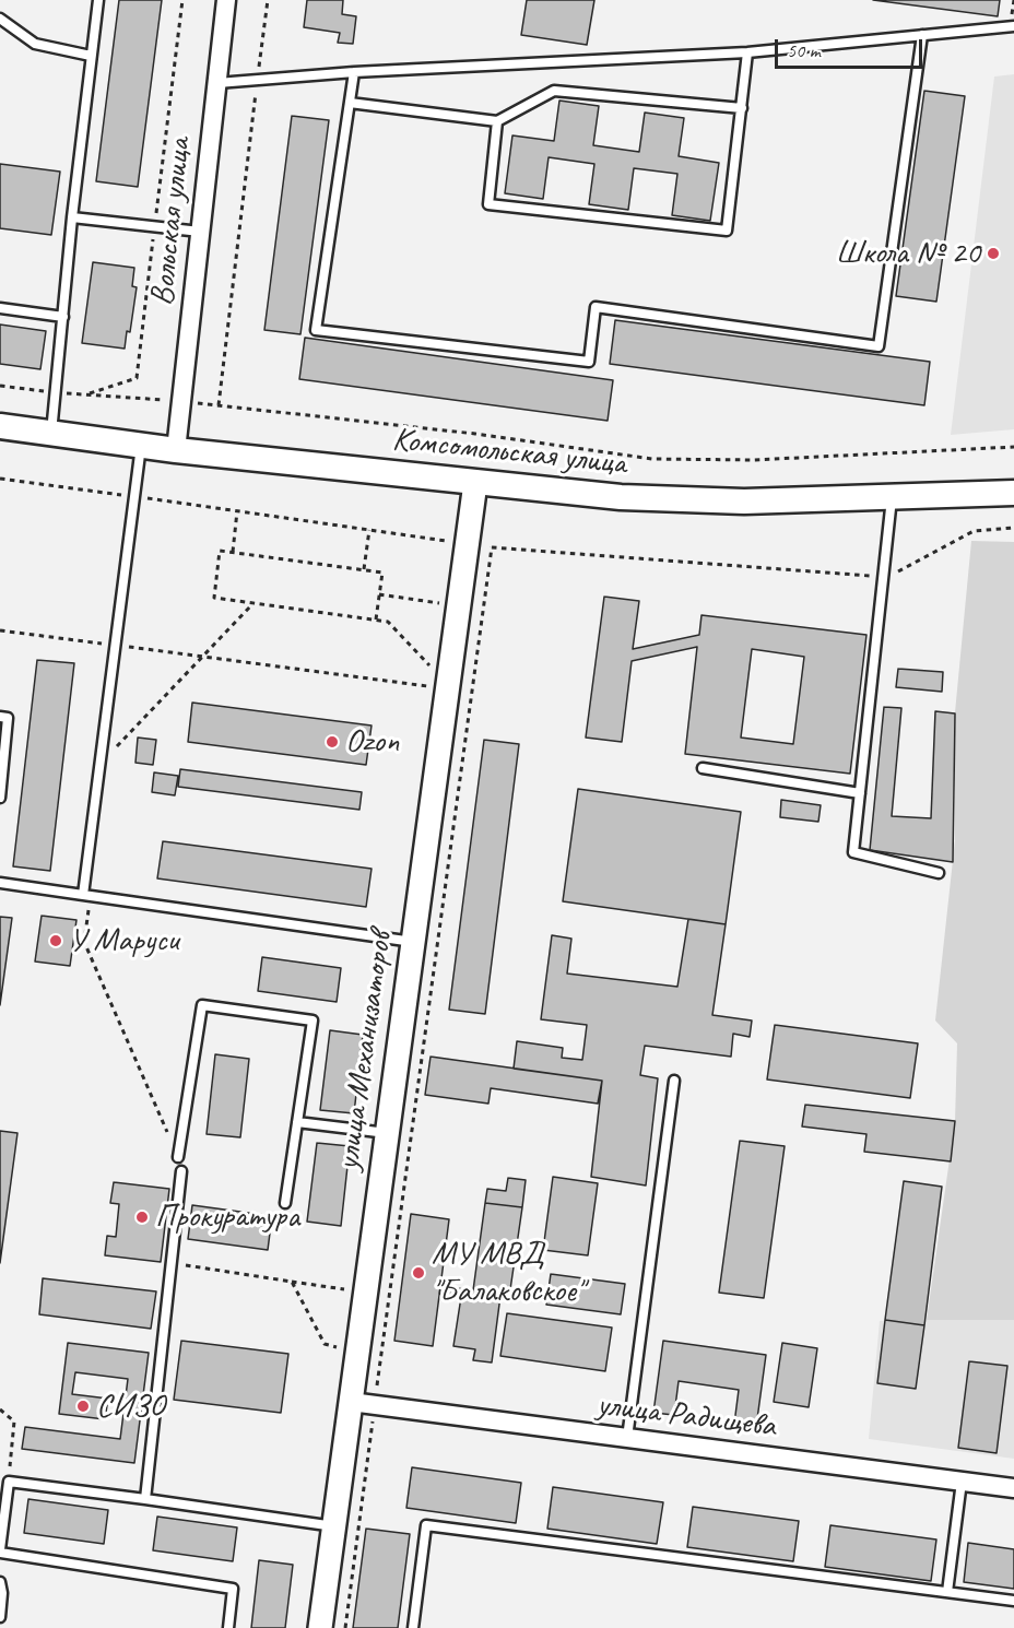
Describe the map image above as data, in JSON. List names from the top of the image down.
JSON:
{
  "streets": {
    "main road": ["Комсомольская улица"],
    "street": ["Вольская улица", "улица Механизаторов", "улица Радищева"]
  },
  "crossings": [
    ["Вольская улица", "Комсомольская улица"],
    ["Комсомольская улица", "улица Механизаторов"],
    ["улица Механизаторов", "улица Радищева"]
  ],
  "places": [
    "Школа № 20",
    "Ozon",
    "У Маруси",
    "Прокуратура",
    "МУ МВД \"Балаковское\"",
    "СИЗО"
  ],
  "scale_bar": "50 m"
}
